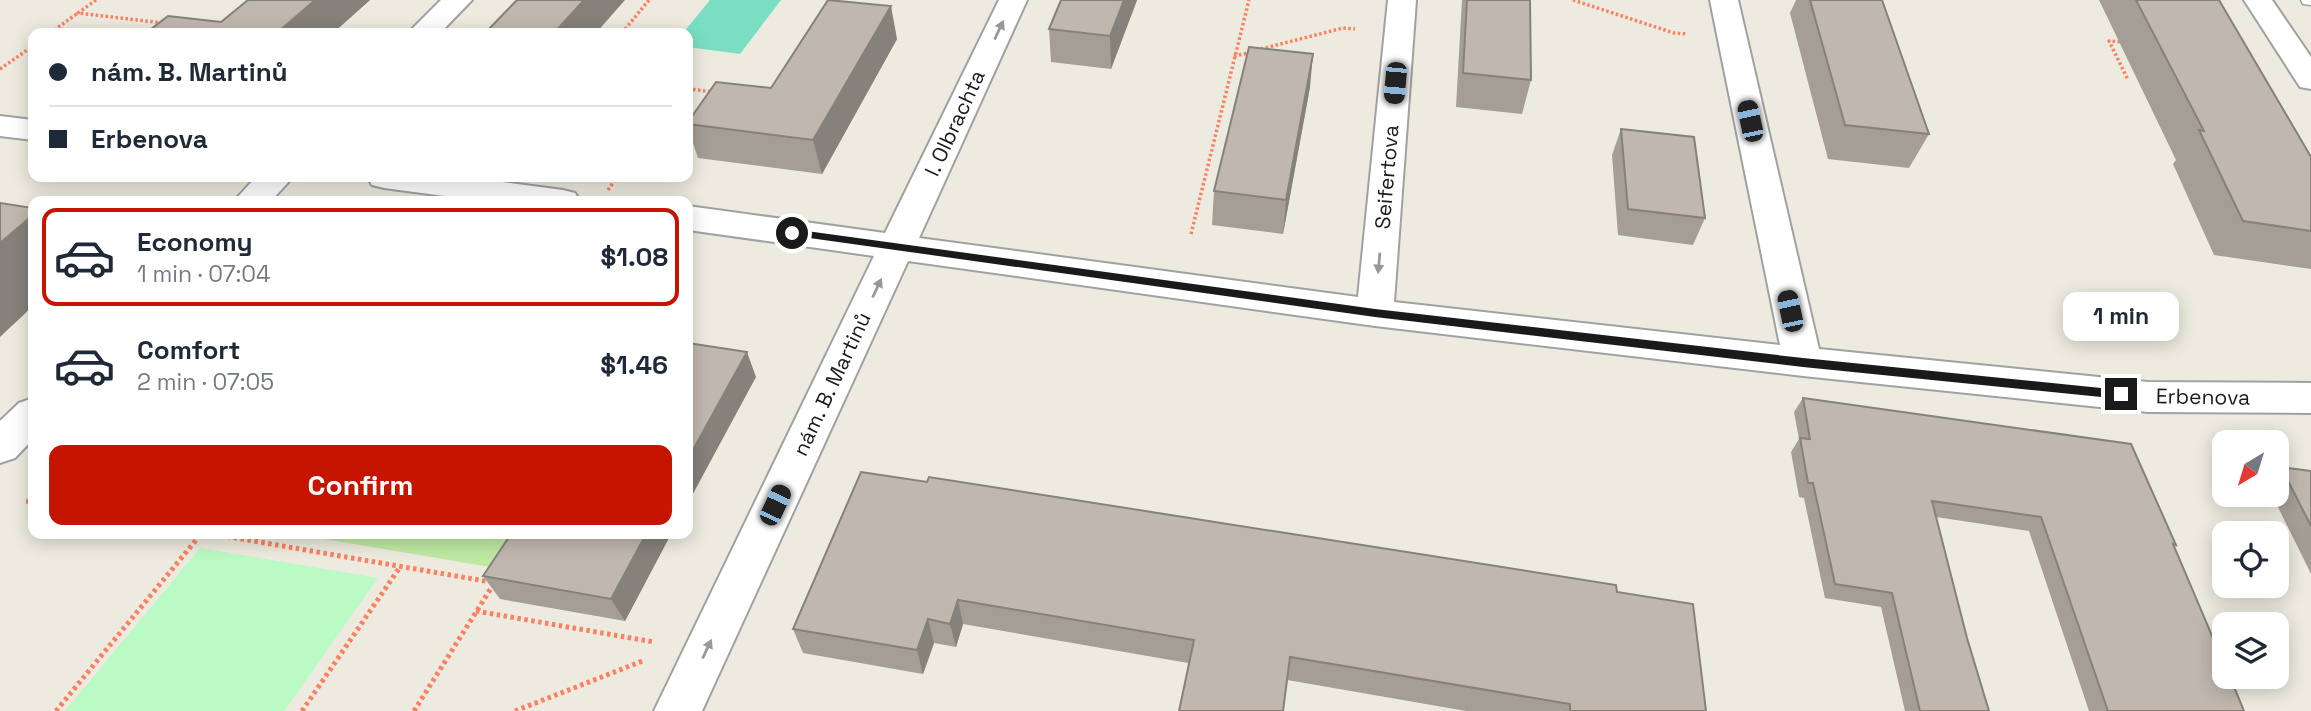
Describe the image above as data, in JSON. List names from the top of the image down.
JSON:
{
  "streets": {
    "street": [
      "I. Olbrachta",
      "Seifertova",
      "nám. B. Martinů",
      "Erbenova"
    ]
  },
  "crossings": [
    ["I. Olbrachta", "nám. B. Martinů"],
    ["I. Olbrachta", "Erbenova"],
    ["Seifertova", "Erbenova"],
    ["nám. B. Martinů", "Erbenova"]
  ],
  "one_way": ["I. Olbrachta", "Seifertova", "nám. B. Martinů"],
  "north": "bottom left",
  "page": {
    "banner": ["nám. B. Martinů", "Erbenova"],
    "list": [
      {
        "name": "Economy",
        "note": "1 min · 07:04",
        "value": "$1.08"
      },
      {
        "name": "Comfort",
        "note": "2 min · 07:05",
        "value": "$1.46"
      }
    ],
    "bubble": "1 min",
    "buttons": "Confirm"
  }
}
